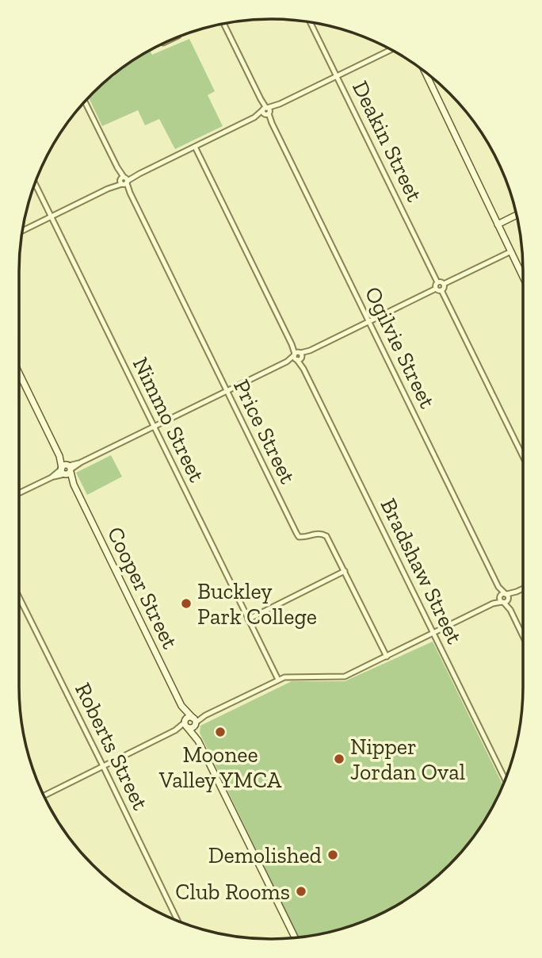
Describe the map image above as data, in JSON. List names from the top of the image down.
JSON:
{
  "streets": {
    "street": [
      "Deakin Street",
      "Ogilvie Street",
      "Nimmo Street",
      "Price Street",
      "Bradshaw Street",
      "Cooper Street",
      "Roberts Street"
    ]
  },
  "places": [
    "Buckley Park College",
    "Moonee Valley YMCA",
    "Nipper Jordan Oval",
    "Demolished",
    "Club Rooms"
  ]
}
